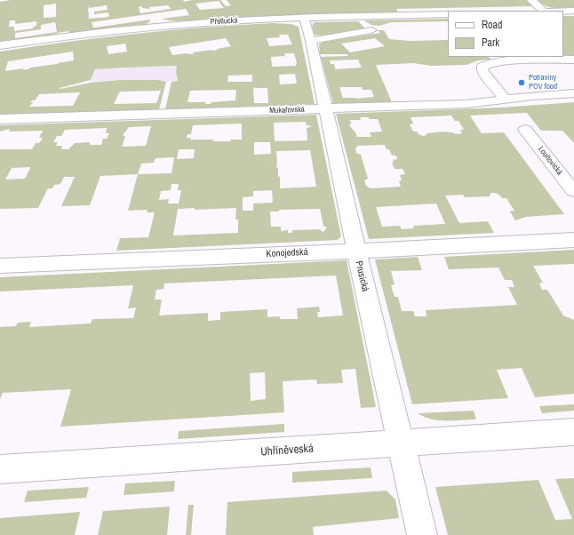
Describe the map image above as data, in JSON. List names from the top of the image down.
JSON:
{
  "streets": {
    "street": [
      "Přetlucká",
      "Mukařovská",
      "Louňovická",
      "Konojedská",
      "Prusická",
      "Uhříněveská"
    ]
  },
  "crossings": [
    ["Přetlucká", "Prusická"],
    ["Mukařovská", "Prusická"],
    ["Konojedská", "Prusická"],
    ["Prusická", "Uhříněveská"]
  ],
  "places": ["Potraviny POV food"],
  "legend": ["Road", "Park"]
}
